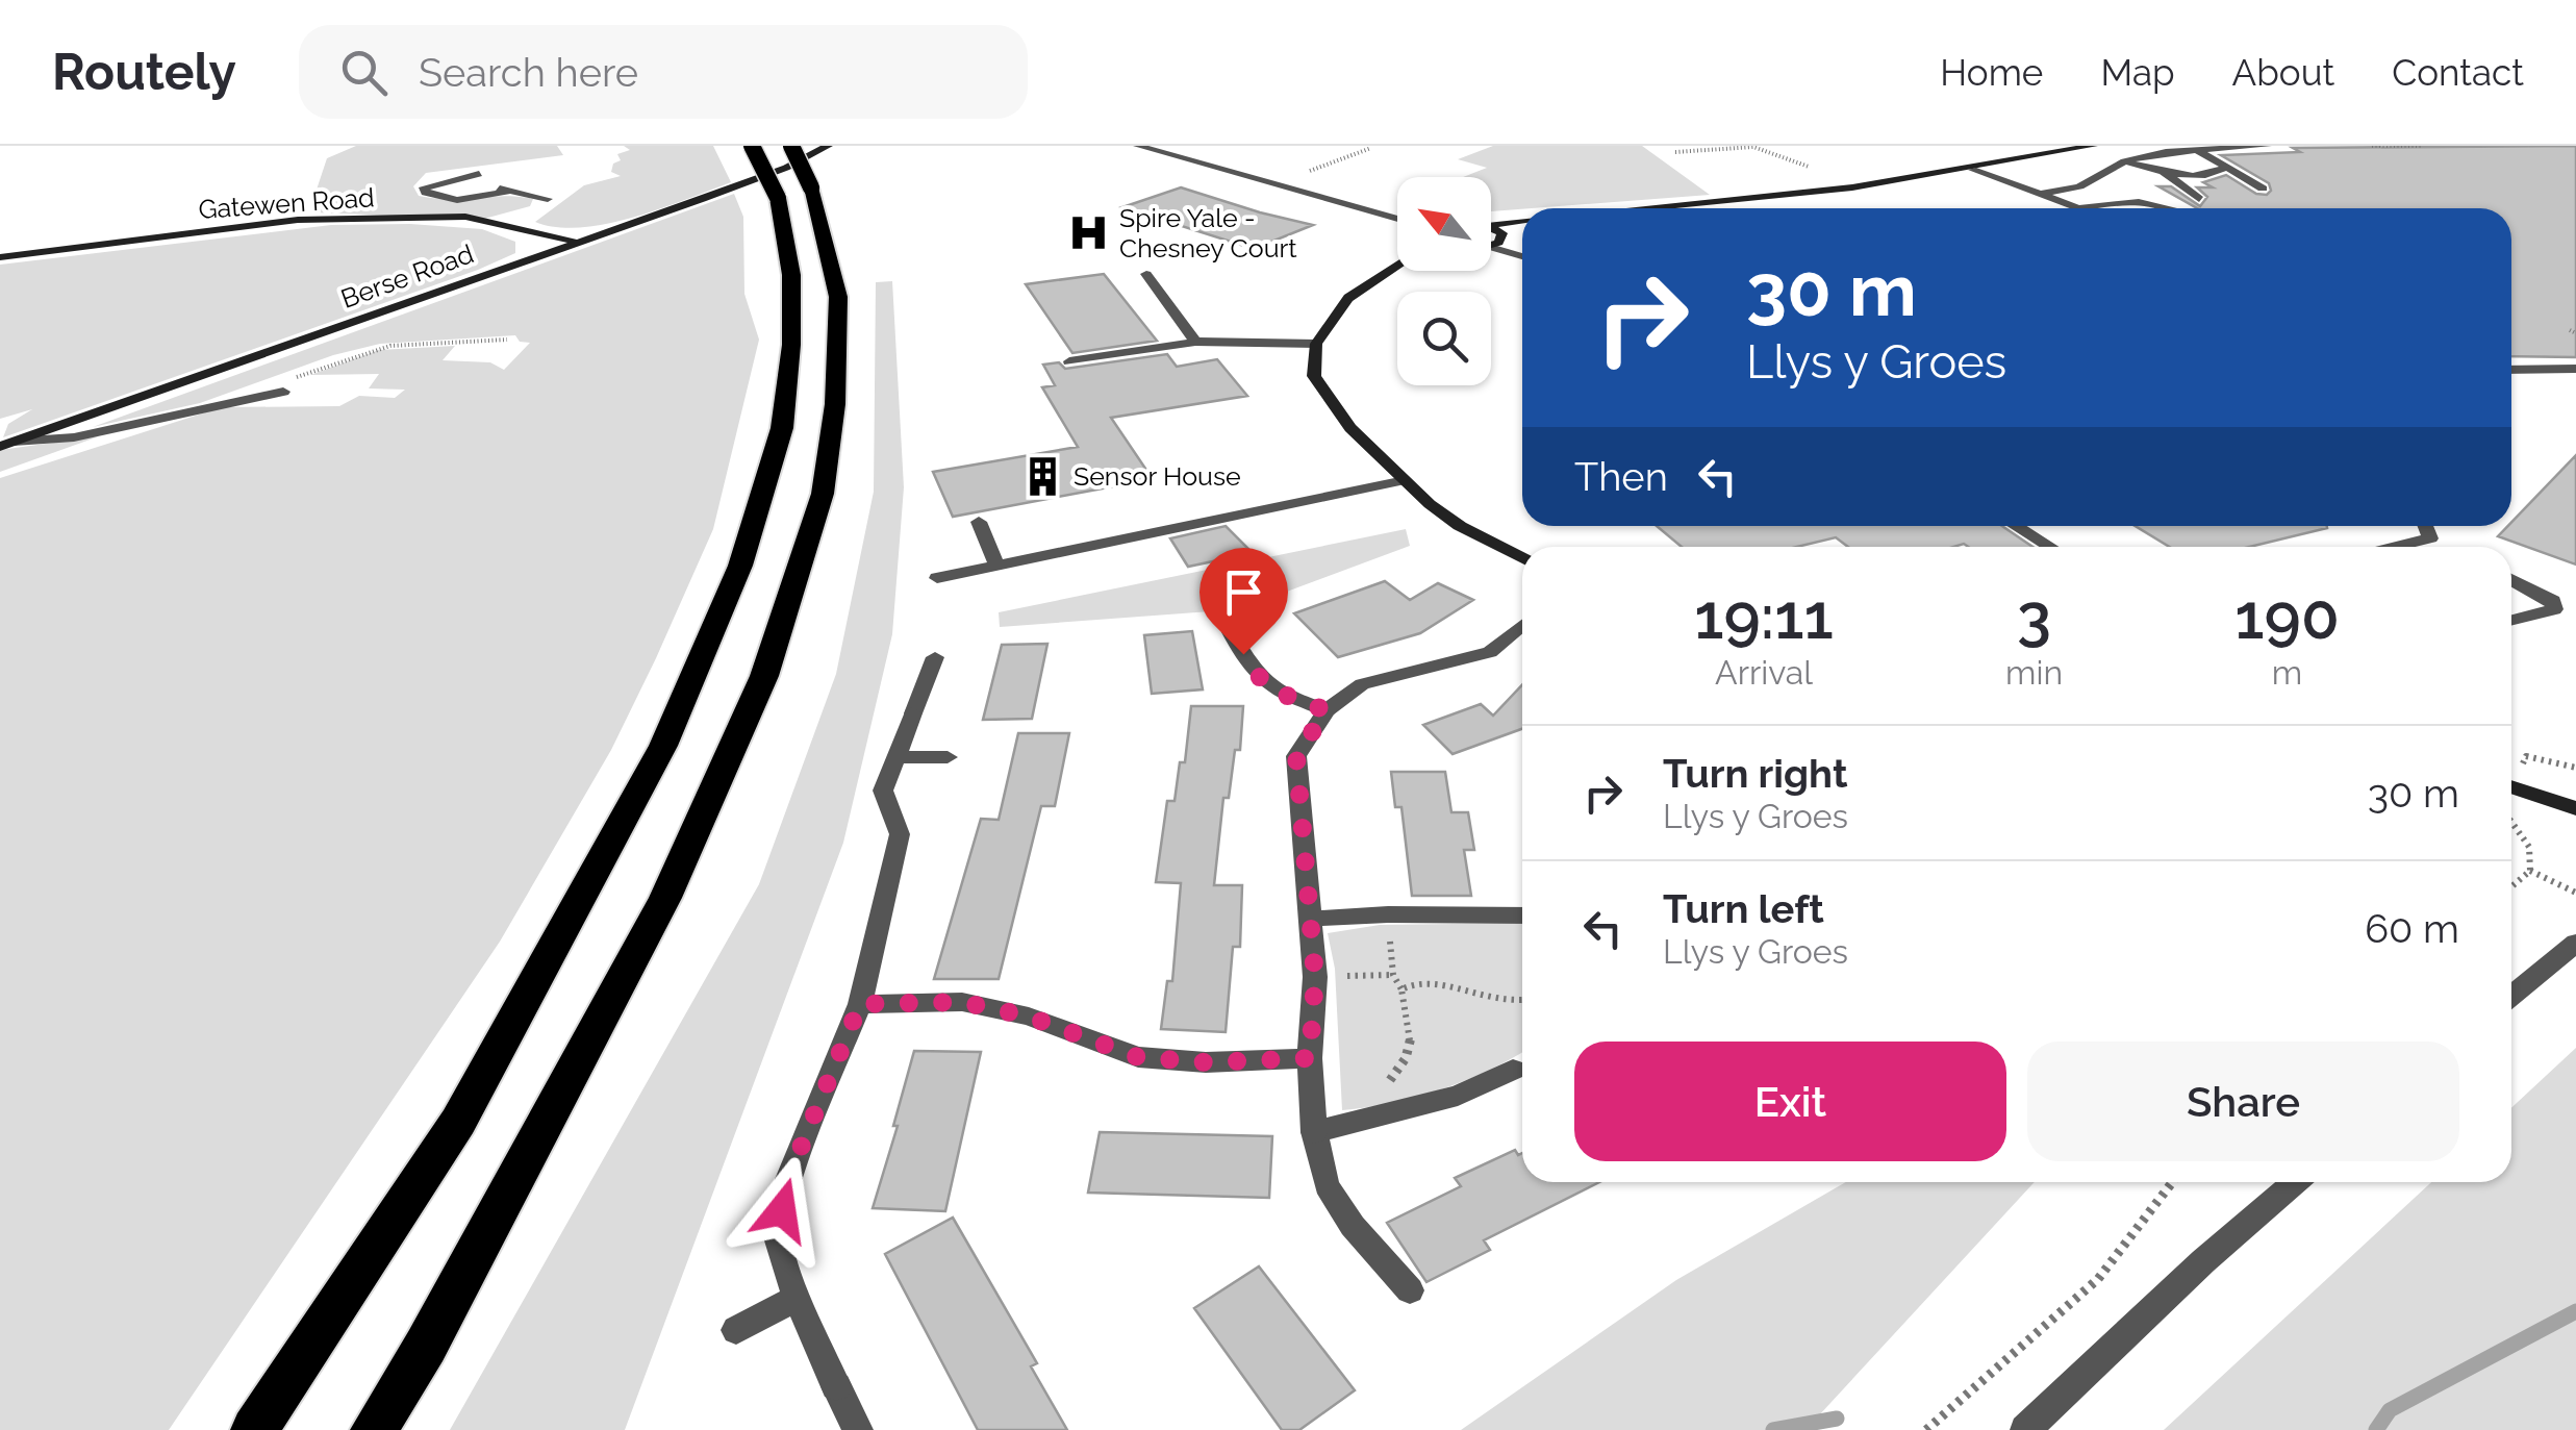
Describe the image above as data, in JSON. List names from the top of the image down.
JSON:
{
  "streets": {
    "street": ["Gatewen Road", "Berse Road"]
  },
  "crossings": [
    ["Gatewen Road", "Berse Road"]
  ],
  "places": {
    "hospital": ["Spire Yale - Chesney Court"],
    "building": ["Sensor House"]
  },
  "north": "top left",
  "page": {
    "header": "Routely",
    "search": "Search here",
    "nav": [
      "Home",
      "Map",
      "About",
      "Contact"
    ],
    "turn": ["30 m", "Llys y Groes"],
    "then": "Then",
    "eta": [
      "19:11",
      "Arrival",
      "3",
      "min",
      "190",
      "m"
    ],
    "list": [
      {
        "name": "Turn right",
        "note": "Llys y Groes",
        "value": "30 m"
      },
      {
        "name": "Turn left",
        "note": "Llys y Groes",
        "value": "60 m"
      }
    ],
    "buttons": ["Exit", "Share"]
  }
}
